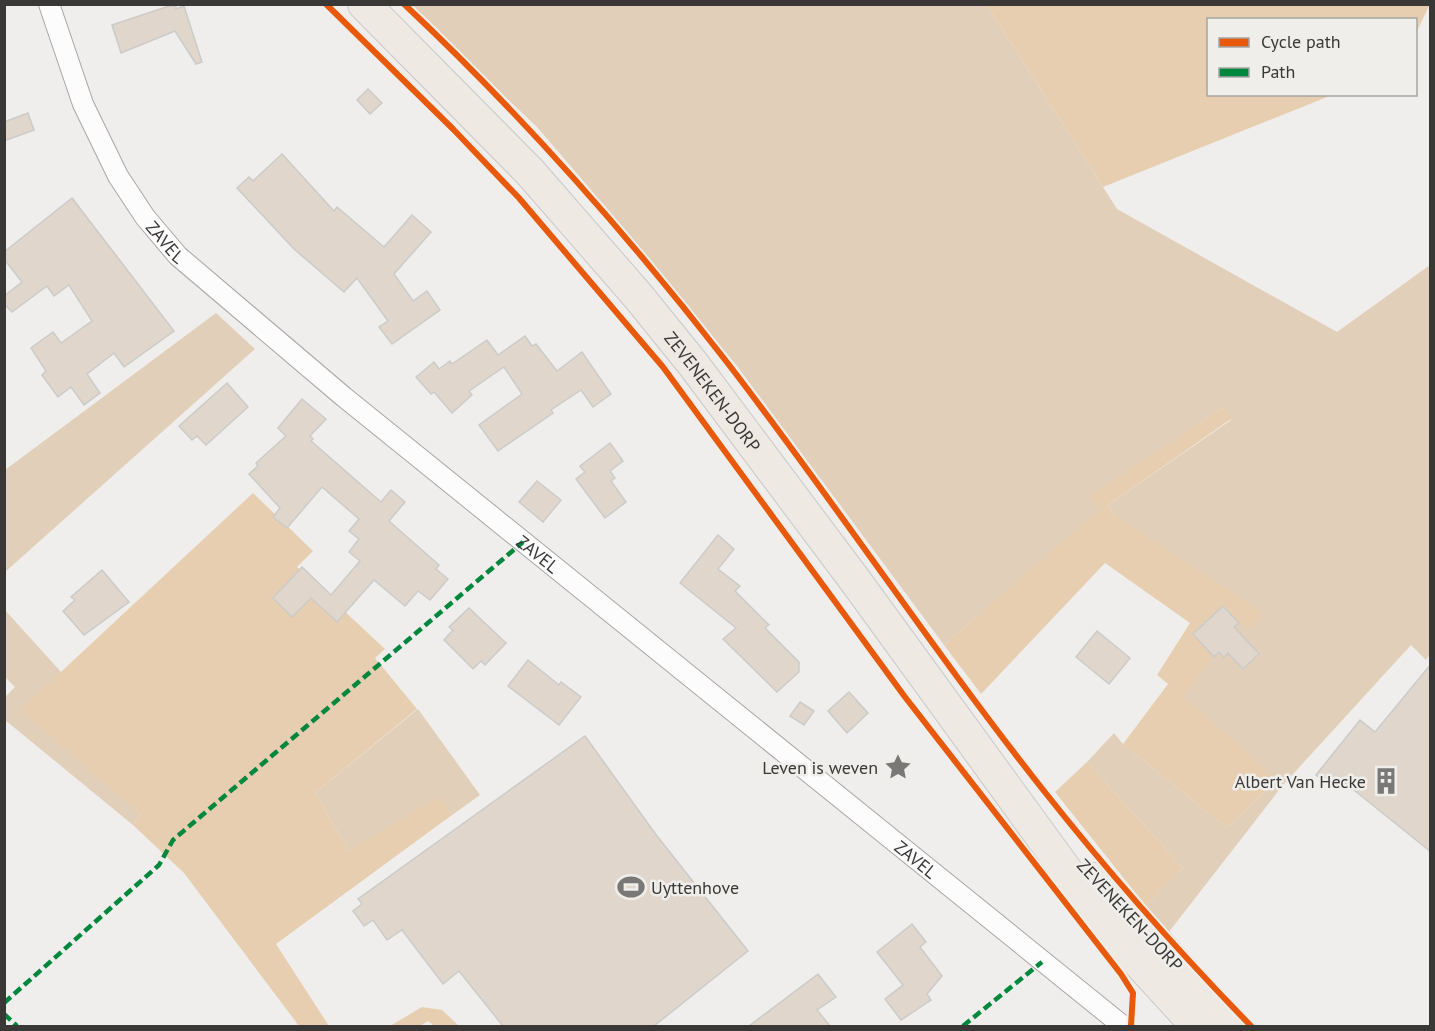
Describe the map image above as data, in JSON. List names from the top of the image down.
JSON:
{
  "streets": {
    "main road": ["ZEVENEKEN-DORP"],
    "street": ["ZAVEL"]
  },
  "places": {
    "place": ["Leven is weven"],
    "building": ["Albert Van Hecke"],
    "sports": ["Uyttenhove"]
  },
  "legend": ["Cycle path", "Path"]
}
